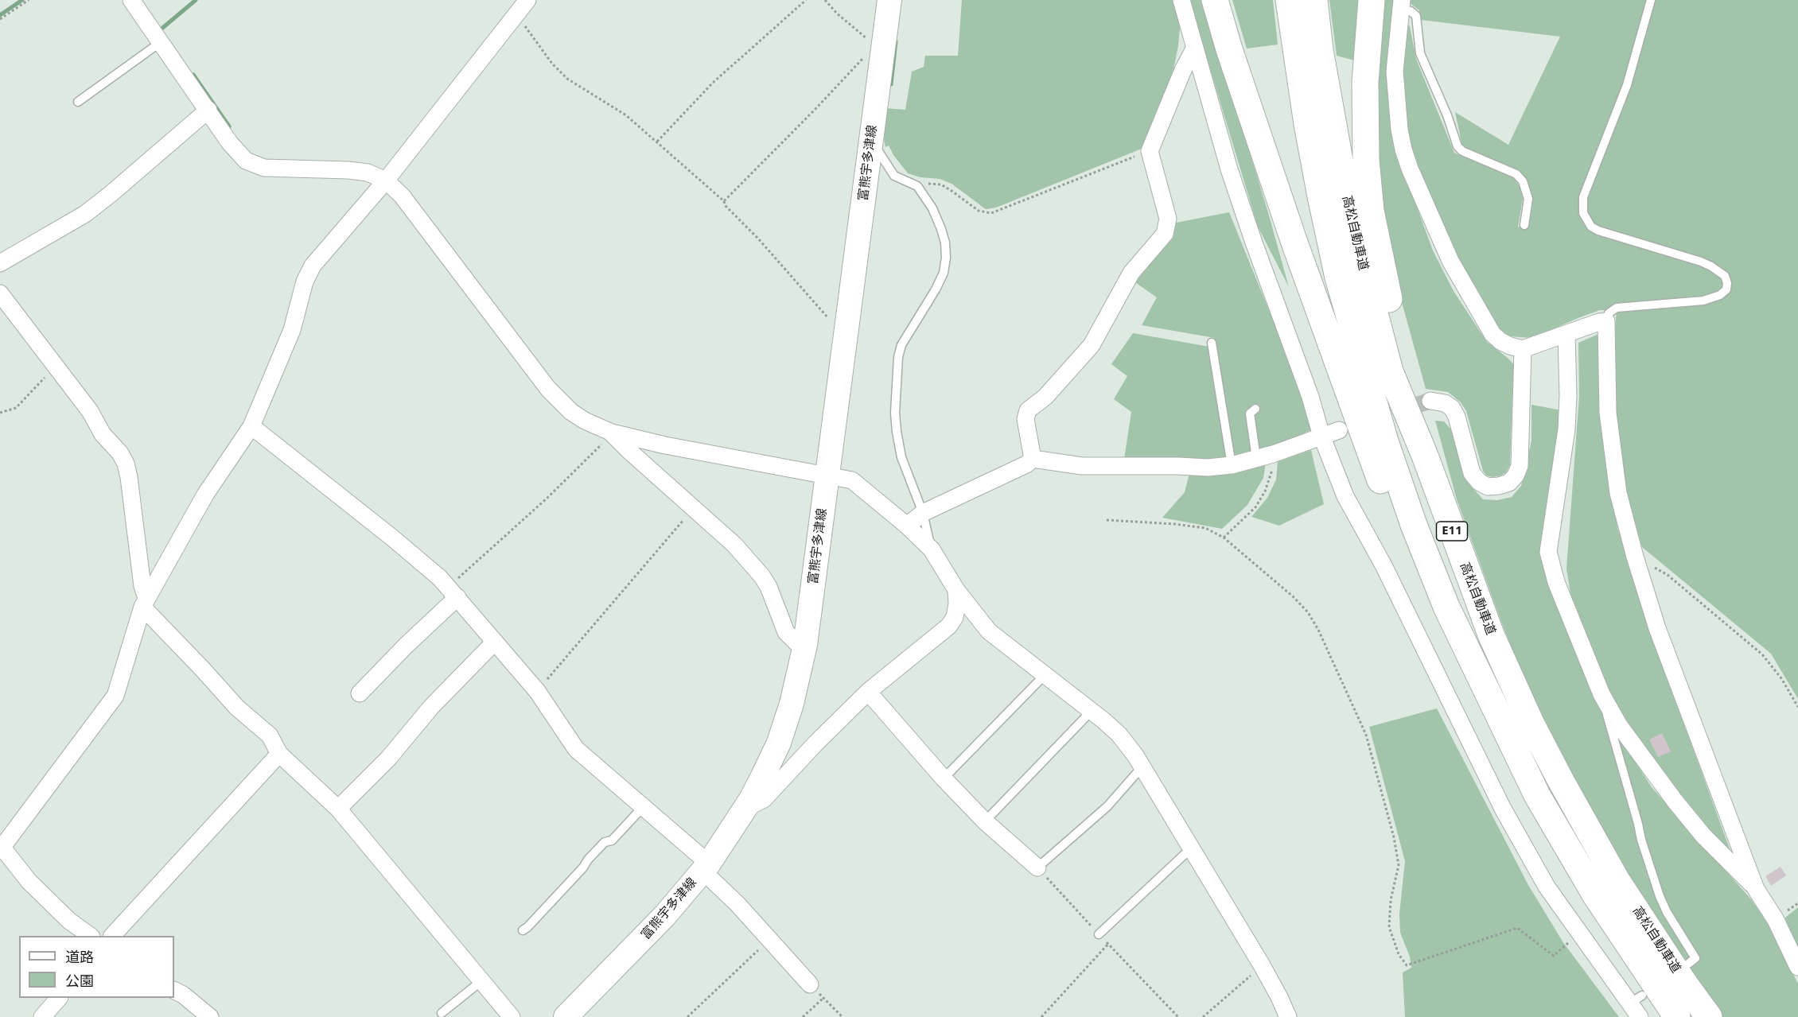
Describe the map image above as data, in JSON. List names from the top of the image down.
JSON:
{
  "streets": {
    "highway": ["高松自動車道", "E11"],
    "main road": ["富熊宇多津線"]
  },
  "legend": ["道路", "公園"]
}
